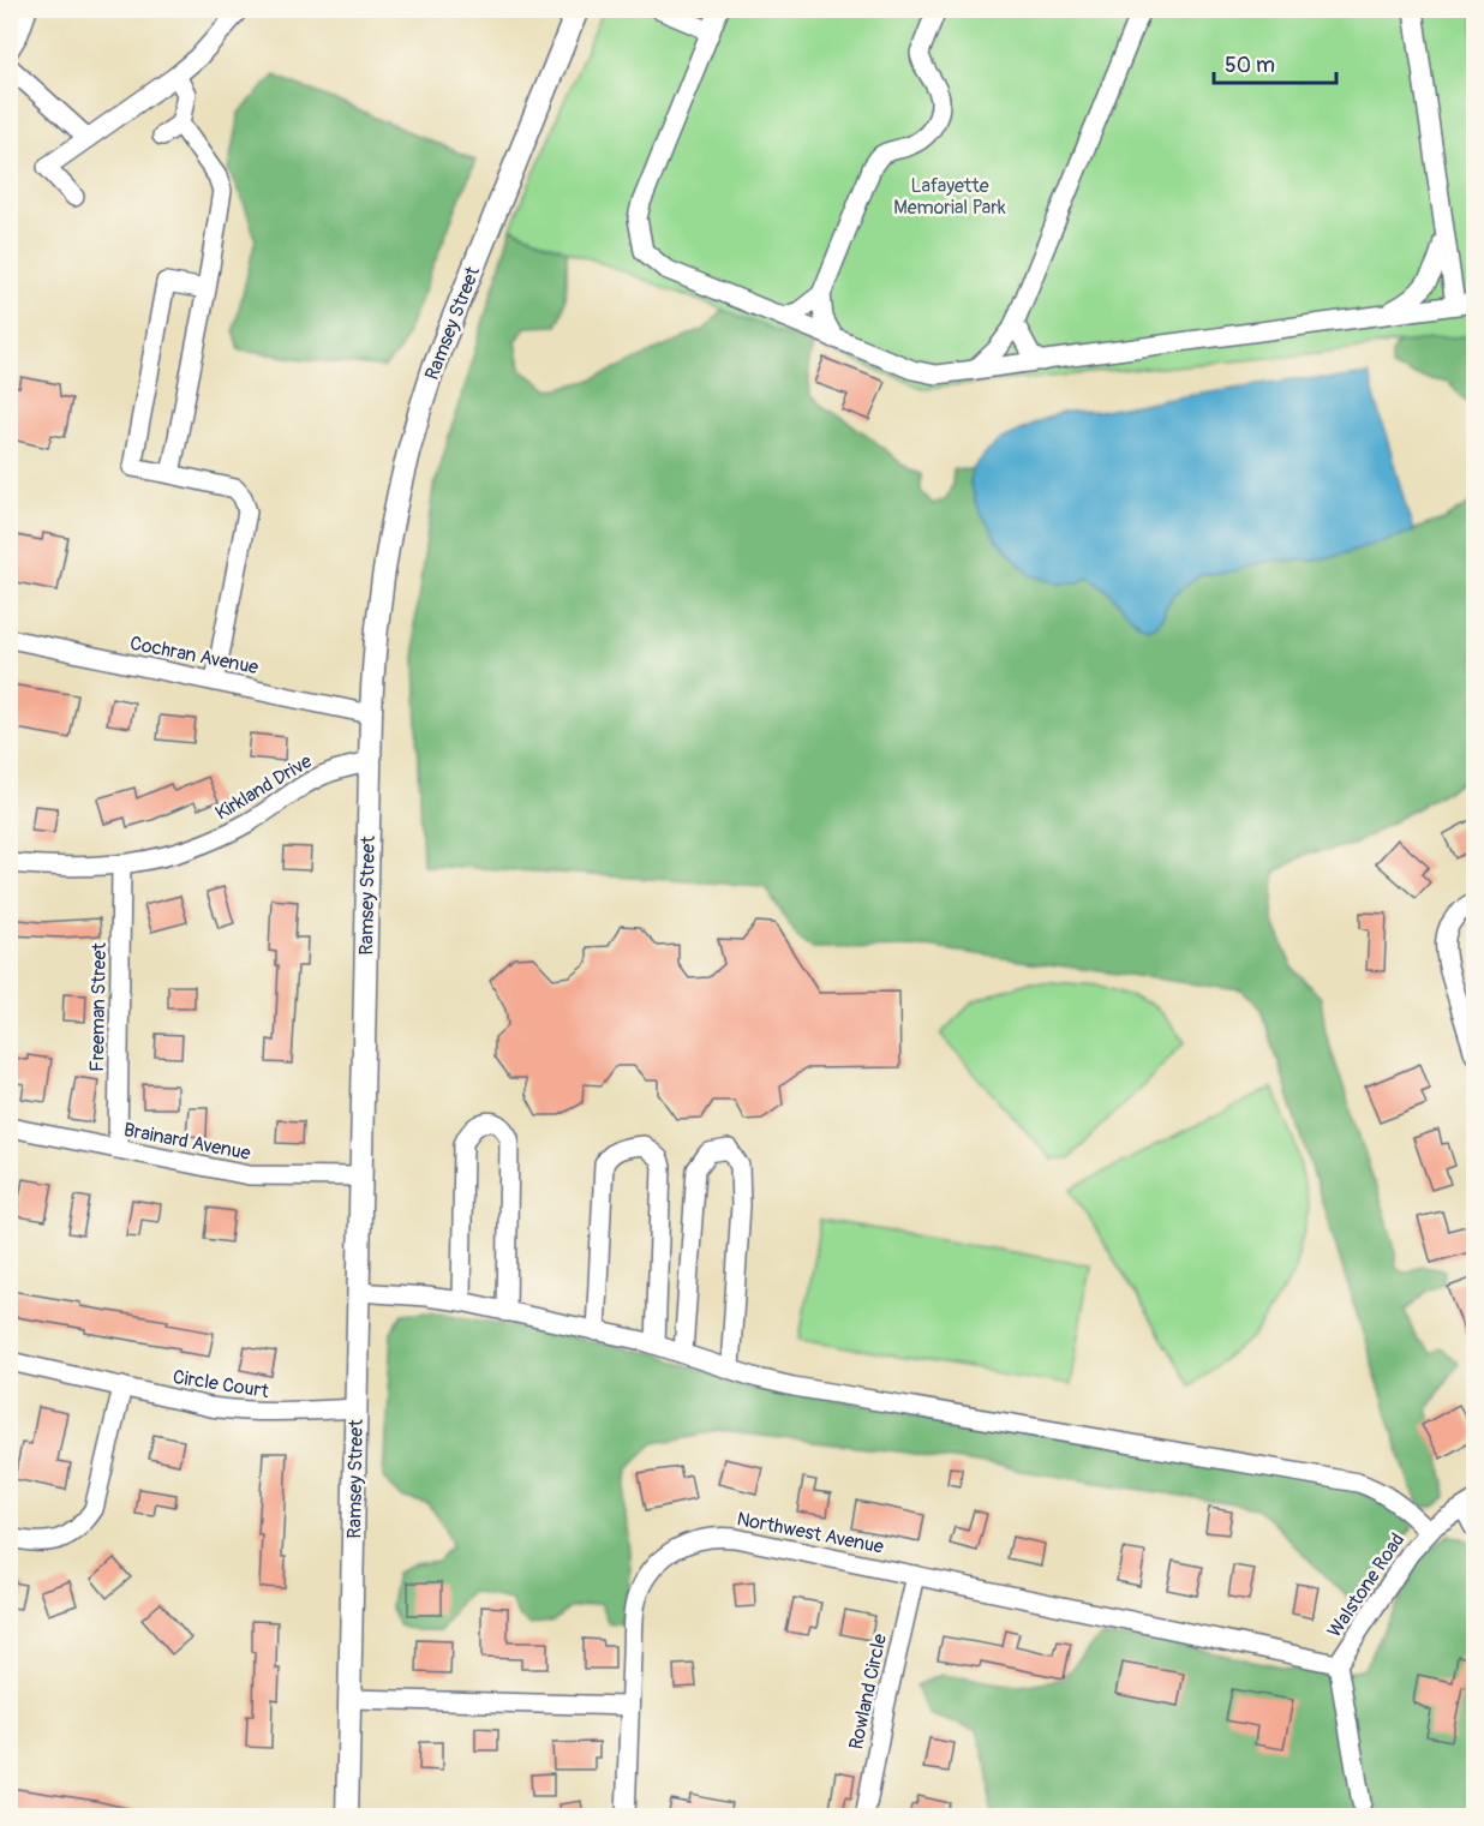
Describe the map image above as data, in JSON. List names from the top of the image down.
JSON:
{
  "streets": {
    "main road": ["Ramsey Street"],
    "street": [
      "Cochran Avenue",
      "Kirkland Drive",
      "Freeman Street",
      "Brainard Avenue",
      "Circle Court",
      "Northwest Avenue",
      "Walstone Road",
      "Rowland Circle"
    ]
  },
  "crossings": [
    ["Ramsey Street", "Cochran Avenue"],
    ["Ramsey Street", "Kirkland Drive"],
    ["Ramsey Street", "Brainard Avenue"],
    ["Ramsey Street", "Circle Court"],
    ["Kirkland Drive", "Freeman Street"],
    ["Freeman Street", "Brainard Avenue"],
    ["Northwest Avenue", "Walstone Road"],
    ["Northwest Avenue", "Rowland Circle"]
  ],
  "parks": ["Lafayette Memorial Park"],
  "scale_bar": "50 m"
}
